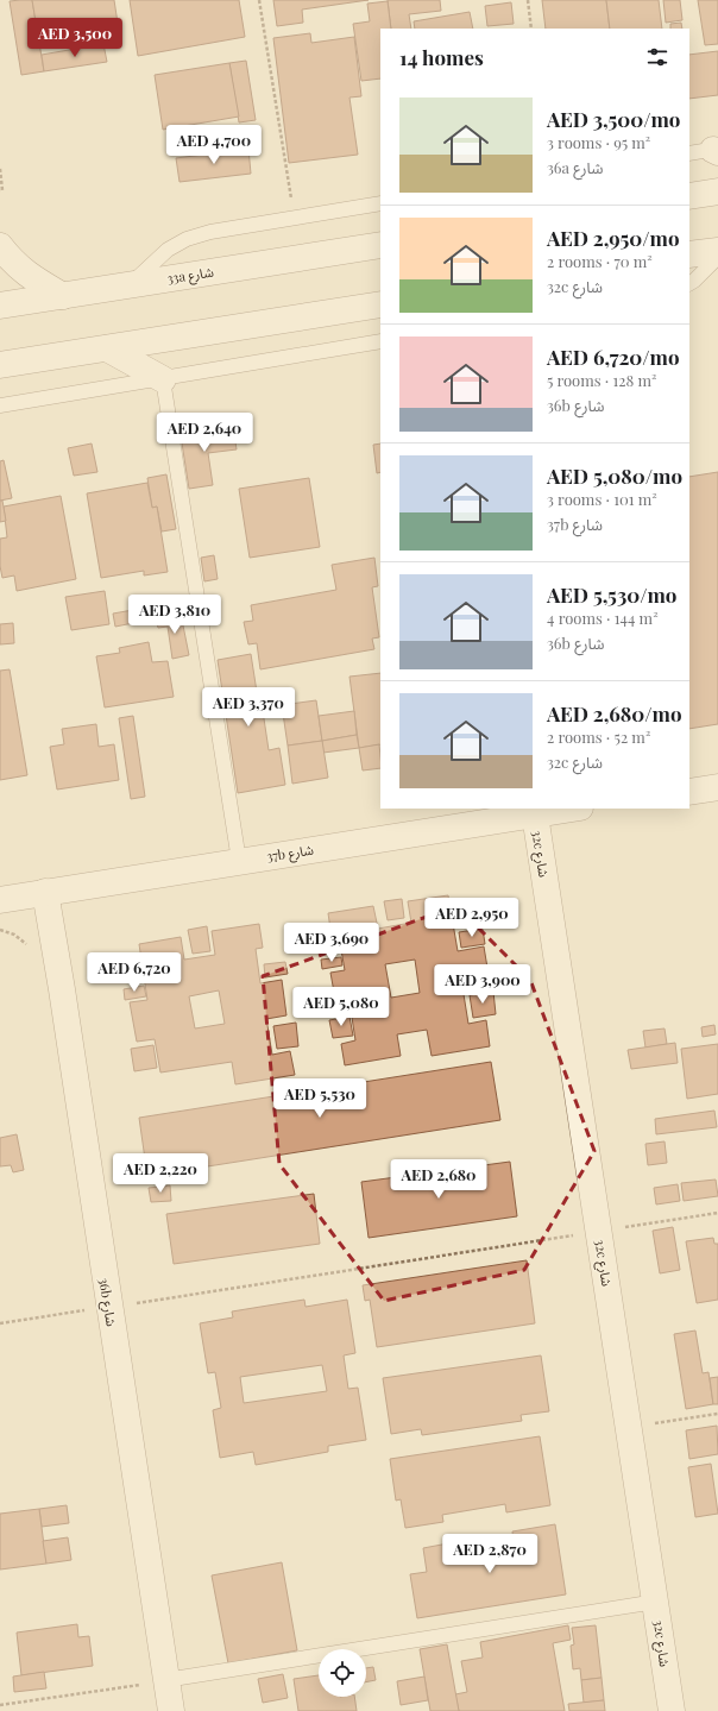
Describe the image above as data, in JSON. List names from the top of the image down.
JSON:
{
  "streets": {
    "street": [
      "33a شارع",
      "37b شارع",
      "32c شارع",
      "36b شارع"
    ]
  },
  "crossings": [
    ["37b شارع", "32c شارع"],
    ["37b شارع", "36b شارع"]
  ],
  "page": {
    "price": [
      "AED 3,500",
      "AED 4,700",
      "AED 2,640",
      "AED 3,810",
      "AED 3,370",
      "AED 2,950",
      "AED 3,690",
      "AED 6,720",
      "AED 3,900",
      "AED 5,080",
      "AED 5,530",
      "AED 2,220",
      "AED 2,680",
      "AED 2,870"
    ],
    "heading": "14 homes",
    "list": [
      {
        "name": "AED 3,500/mo",
        "note": "3 rooms · 95 m² · 36a شارع"
      },
      {
        "name": "AED 2,950/mo",
        "note": "2 rooms · 70 m² · 32c شارع"
      },
      {
        "name": "AED 6,720/mo",
        "note": "5 rooms · 128 m² · 36b شارع"
      },
      {
        "name": "AED 5,080/mo",
        "note": "3 rooms · 101 m² · 37b شارع"
      },
      {
        "name": "AED 5,530/mo",
        "note": "4 rooms · 144 m² · 36b شارع"
      },
      {
        "name": "AED 2,680/mo",
        "note": "2 rooms · 52 m² · 32c شارع"
      }
    ]
  }
}
